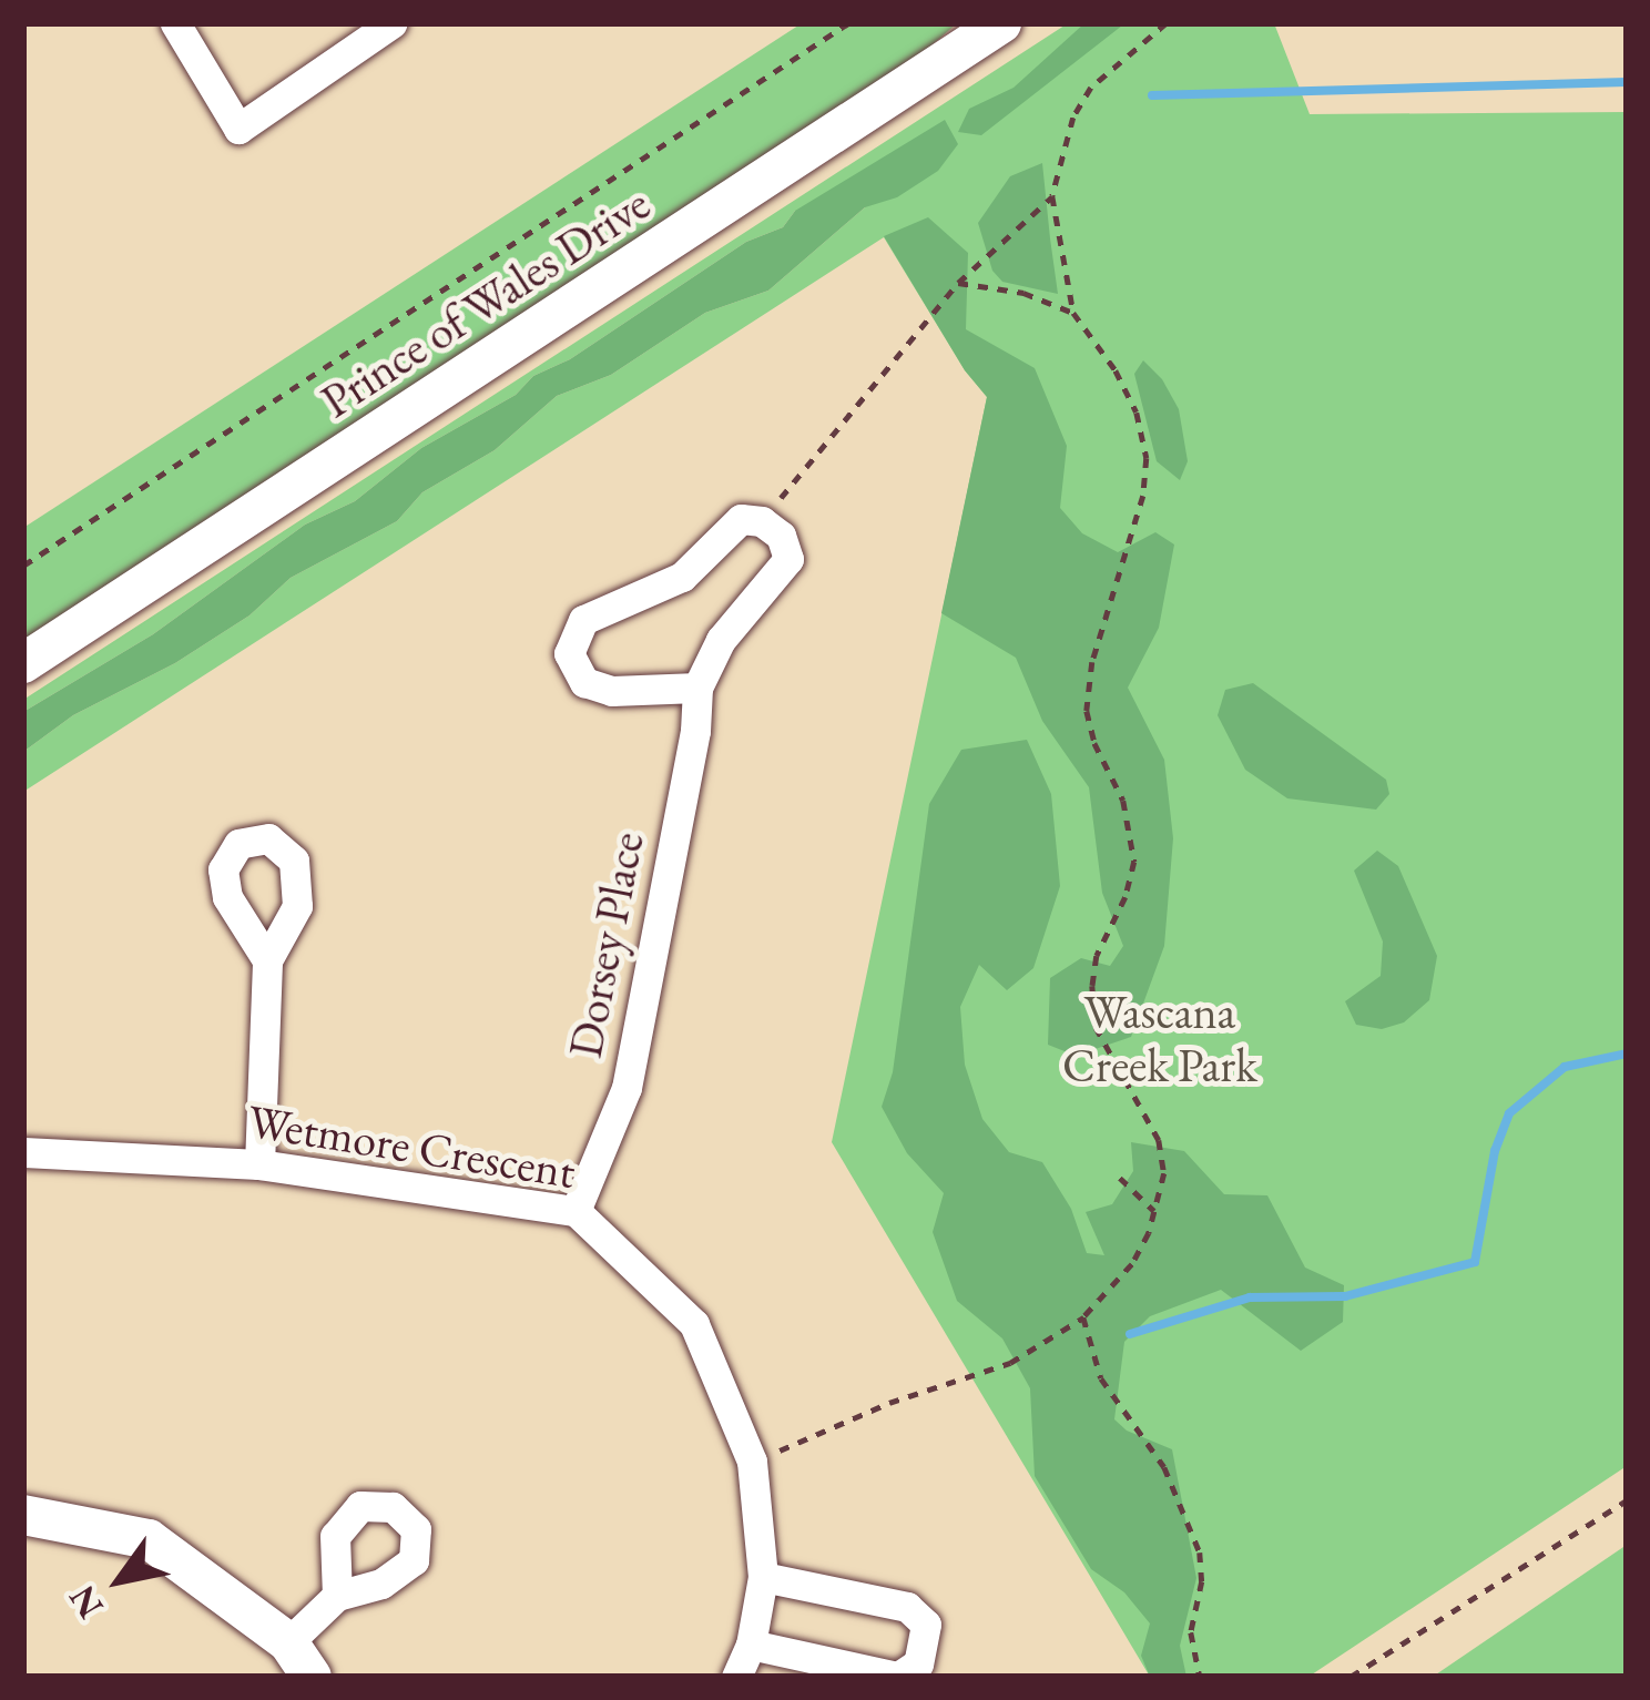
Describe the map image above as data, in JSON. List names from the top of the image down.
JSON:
{
  "streets": {
    "main road": ["Prince of Wales Drive"],
    "street": ["Dorsey Place", "Wetmore Crescent"]
  },
  "crossings": [
    ["Dorsey Place", "Wetmore Crescent"]
  ],
  "parks": ["Wascana Creek Park"],
  "north": "bottom left"
}
